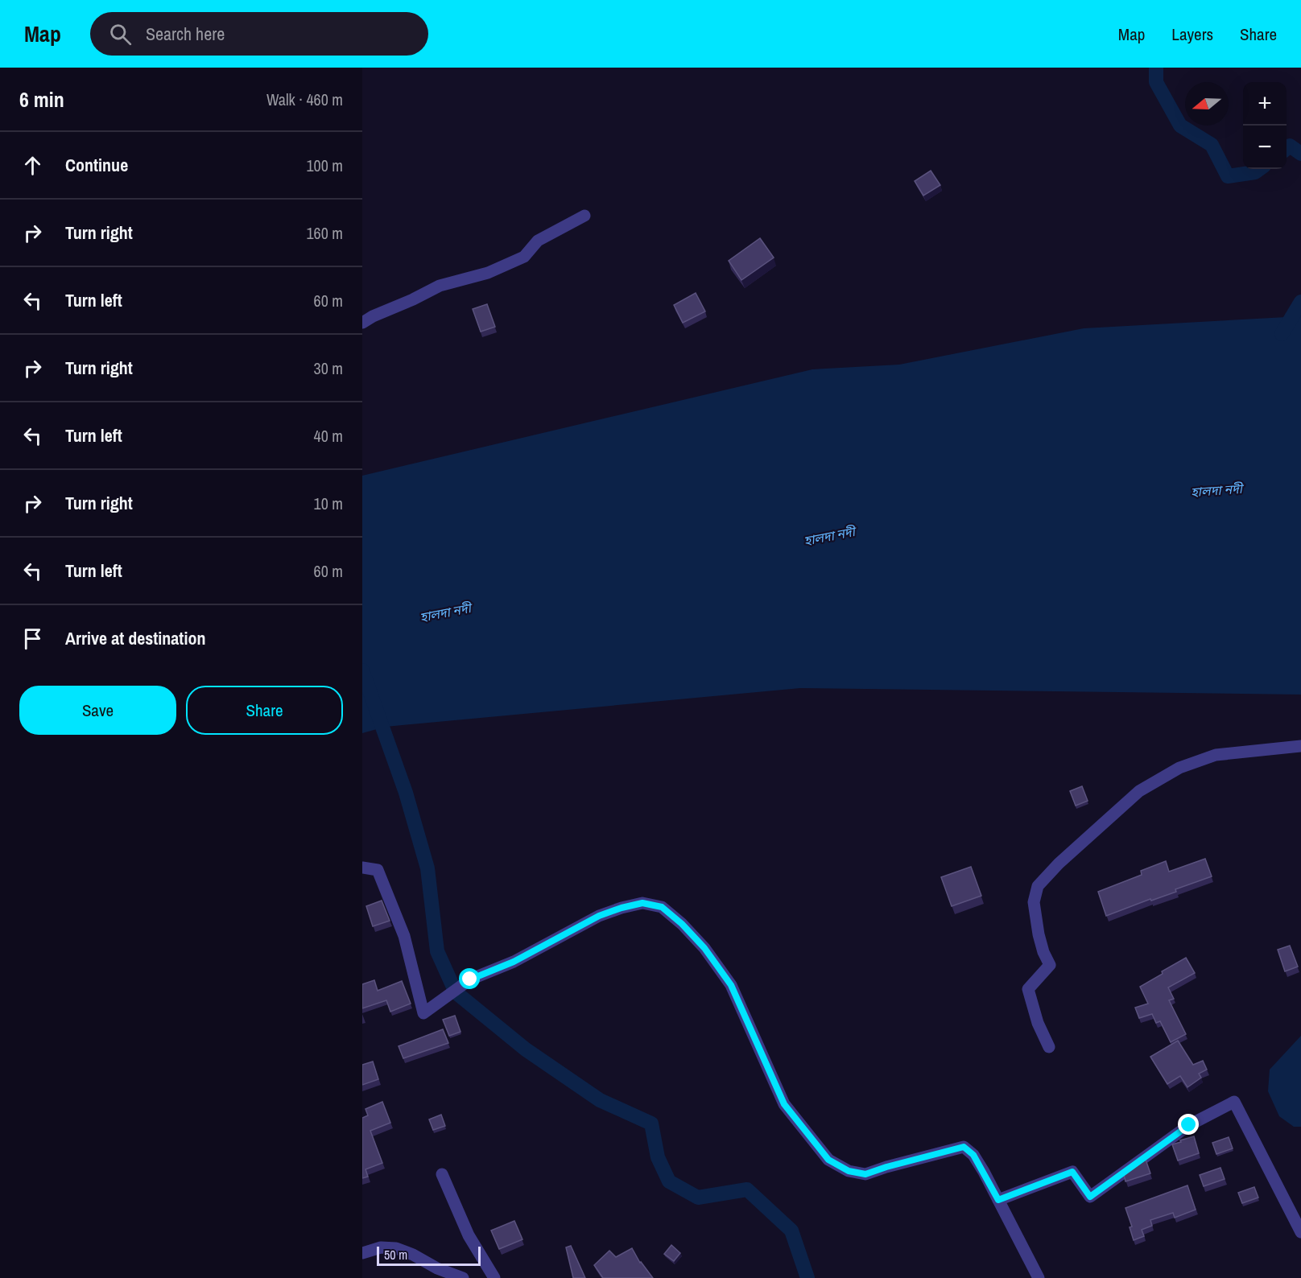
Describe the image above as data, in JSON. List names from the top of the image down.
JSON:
{
  "water": ["হালদা নদী"],
  "scale_bar": "50 m",
  "north": "left",
  "page": {
    "header": "Map",
    "search": "Search here",
    "nav": ["Map", "Layers", "Share"],
    "heading": ["6 min", "Walk · 460 m"],
    "map_buttons": ["+", "−"],
    "list": [
      ["Continue", "100 m"],
      ["Turn right", "160 m"],
      ["Turn left", "60 m"],
      ["Turn right", "30 m"],
      ["Turn left", "40 m"],
      ["Turn right", "10 m"],
      ["Turn left", "60 m"],
      "Arrive at destination"
    ],
    "buttons": ["Save", "Share"],
    "scale": "50 m"
  }
}
